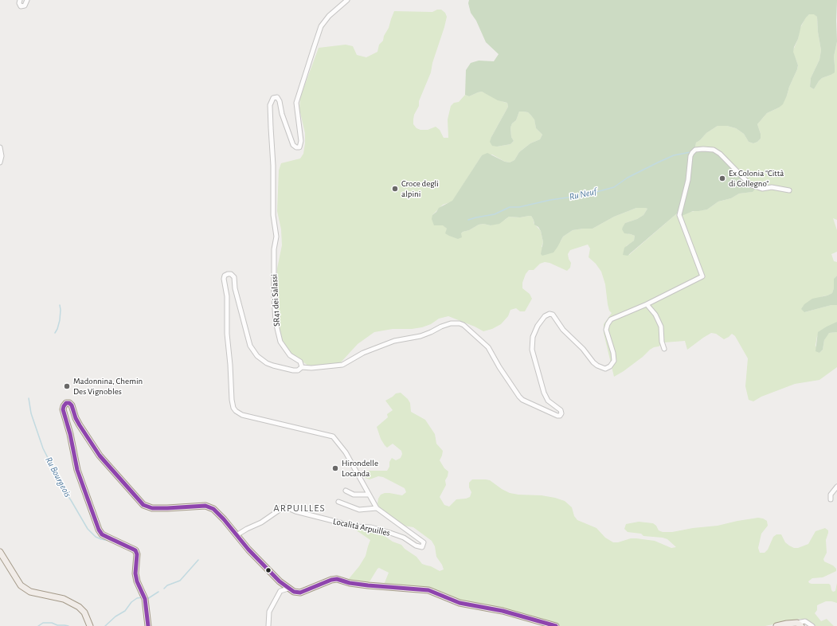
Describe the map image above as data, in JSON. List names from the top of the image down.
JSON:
{
  "streets": {
    "street": ["SR41 dei Salassi", "Località Arpuilles"]
  },
  "crossings": [
    ["SR41 dei Salassi", "Località Arpuilles"]
  ],
  "districts": ["ARPUILLES"],
  "water": ["Ru Neuf", "Ru Bourgeois"],
  "places": [
    "Ex Colonia \"Città di Collegno\"",
    "Croce degli alpini",
    "Madonnina, Chemin Des Vignobles",
    "Hirondelle Locanda"
  ]
}
